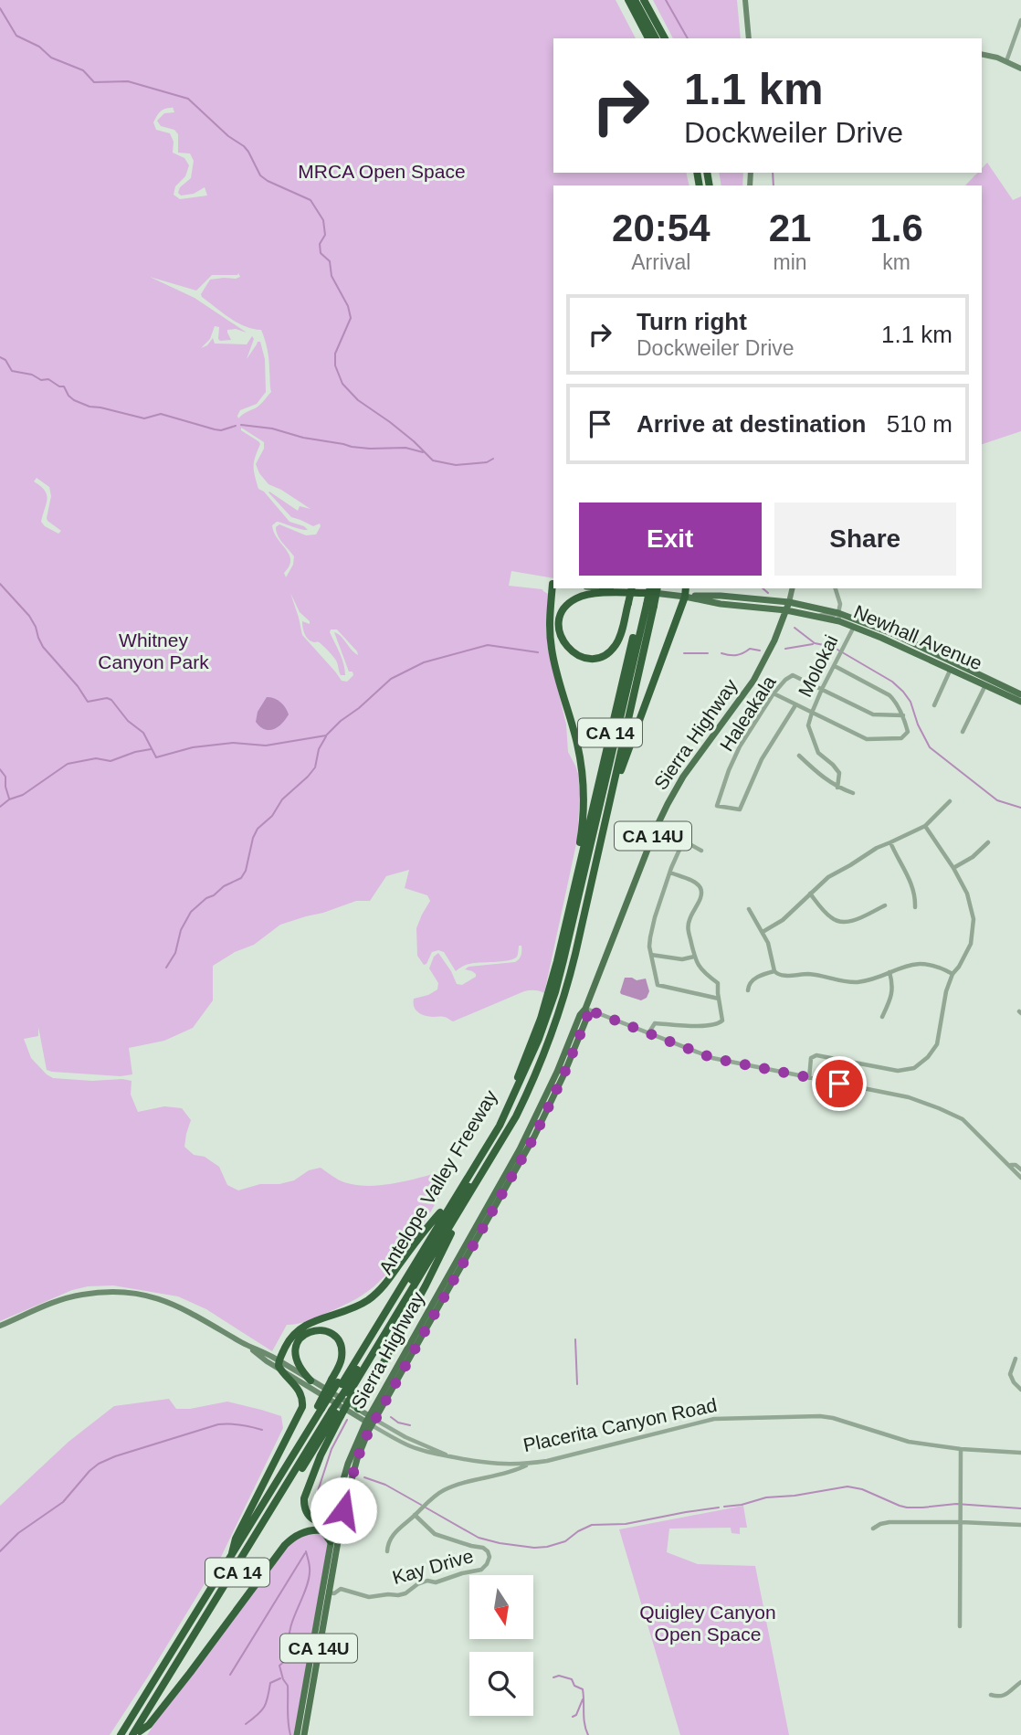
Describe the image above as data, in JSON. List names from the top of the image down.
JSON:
{
  "streets": {
    "highway": ["CA 14", "Antelope Valley Freeway"],
    "main road": [
      "Newhall Avenue",
      "Sierra Highway",
      "CA 14U",
      "Placerita Canyon Road"
    ],
    "street": ["Molokai", "Haleakala", "Kay Drive"]
  },
  "crossings": [
    ["Newhall Avenue", "Molokai"],
    ["Newhall Avenue", "Sierra Highway"],
    ["Newhall Avenue", "Antelope Valley Freeway"],
    ["Molokai", "Haleakala"],
    ["Sierra Highway", "Placerita Canyon Road"],
    ["Sierra Highway", "Kay Drive"]
  ],
  "parks": ["MRCA Open Space", "Whitney Canyon Park", "Quigley Canyon Open Space"],
  "north": "bottom",
  "page": {
    "turn": ["1.1 km", "Dockweiler Drive"],
    "eta": [
      "20:54",
      "Arrival",
      "21",
      "min",
      "1.6",
      "km"
    ],
    "list": [
      {
        "name": "Turn right",
        "note": "Dockweiler Drive",
        "value": "1.1 km"
      },
      {
        "name": "Arrive at destination",
        "value": "510 m"
      }
    ],
    "buttons": ["Exit", "Share"]
  }
}
